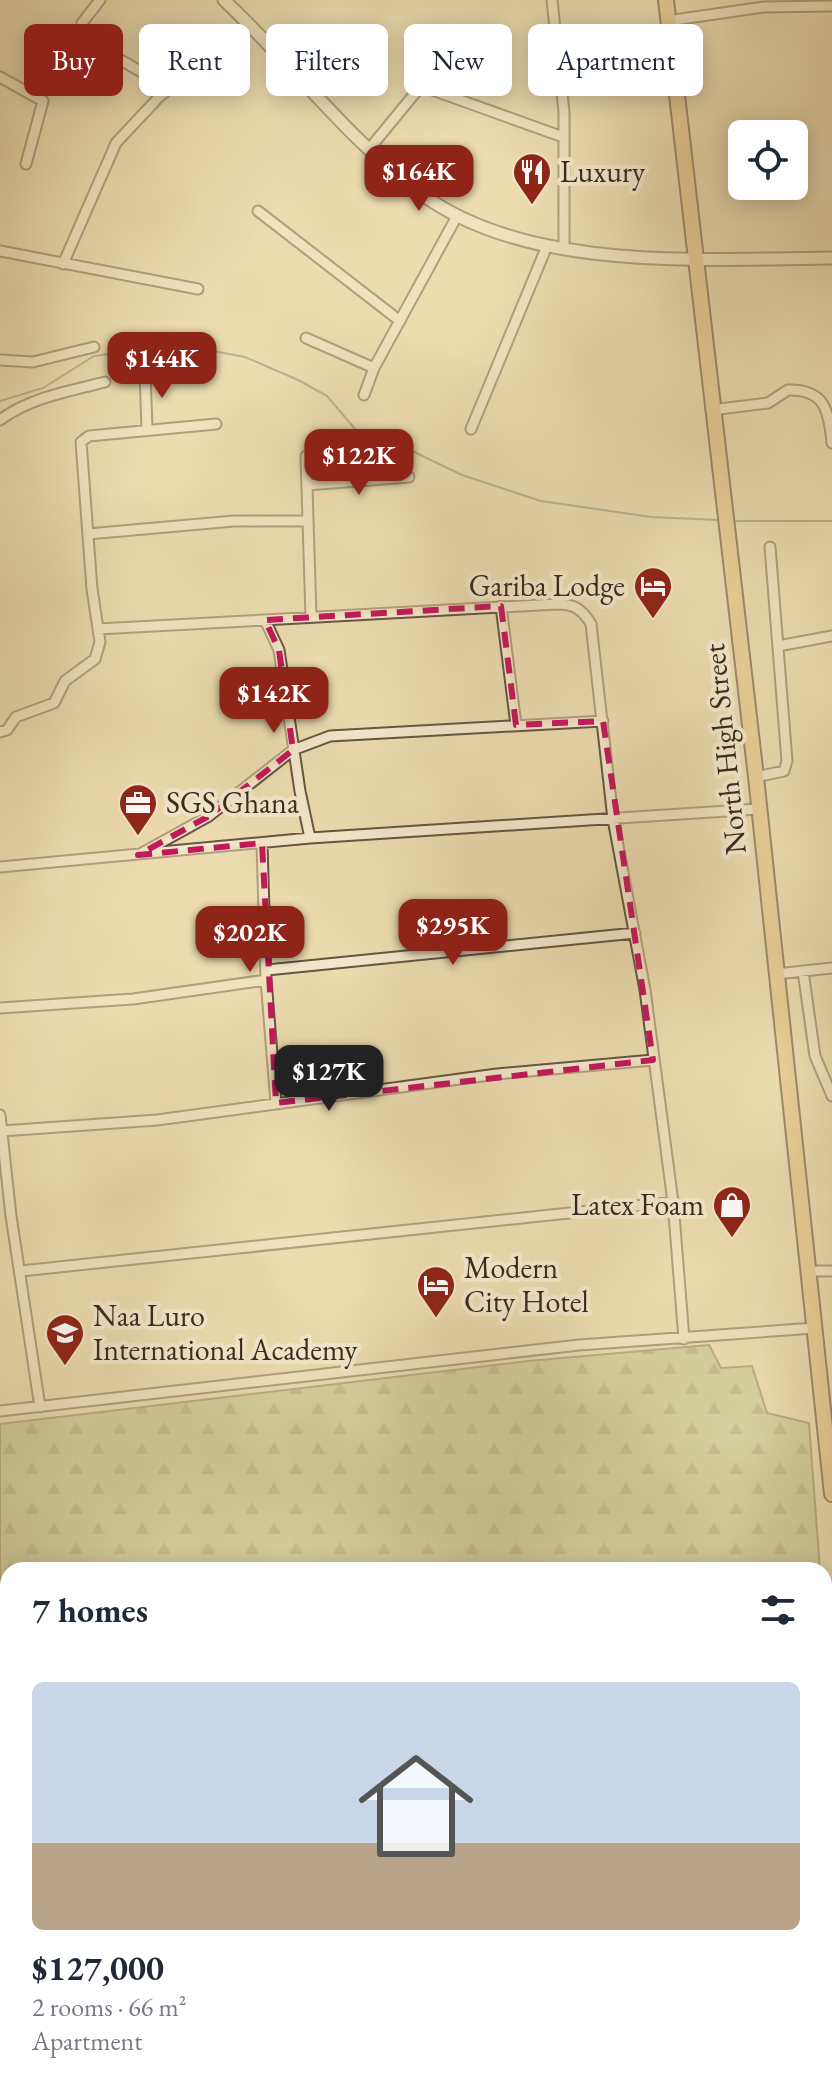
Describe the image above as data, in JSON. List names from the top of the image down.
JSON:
{
  "streets": {
    "highway": ["North High Street"]
  },
  "places": {
    "restaurant": ["Luxury"],
    "hotel": ["Gariba Lodge", "Modern City Hotel"],
    "office": ["SGS Ghana"],
    "shop": ["Latex Foam"],
    "school or university": ["Naa Luro International Academy"]
  },
  "page": {
    "chip": [
      "Buy",
      "Rent",
      "Filters",
      "New",
      "Apartment"
    ],
    "price": [
      "$164K",
      "$144K",
      "$122K",
      "$142K",
      "$295K",
      "$202K",
      "$127K"
    ],
    "heading": "7 homes",
    "list": [
      {
        "name": "$127,000",
        "note": "2 rooms · 66 m² · Apartment"
      }
    ]
  }
}
